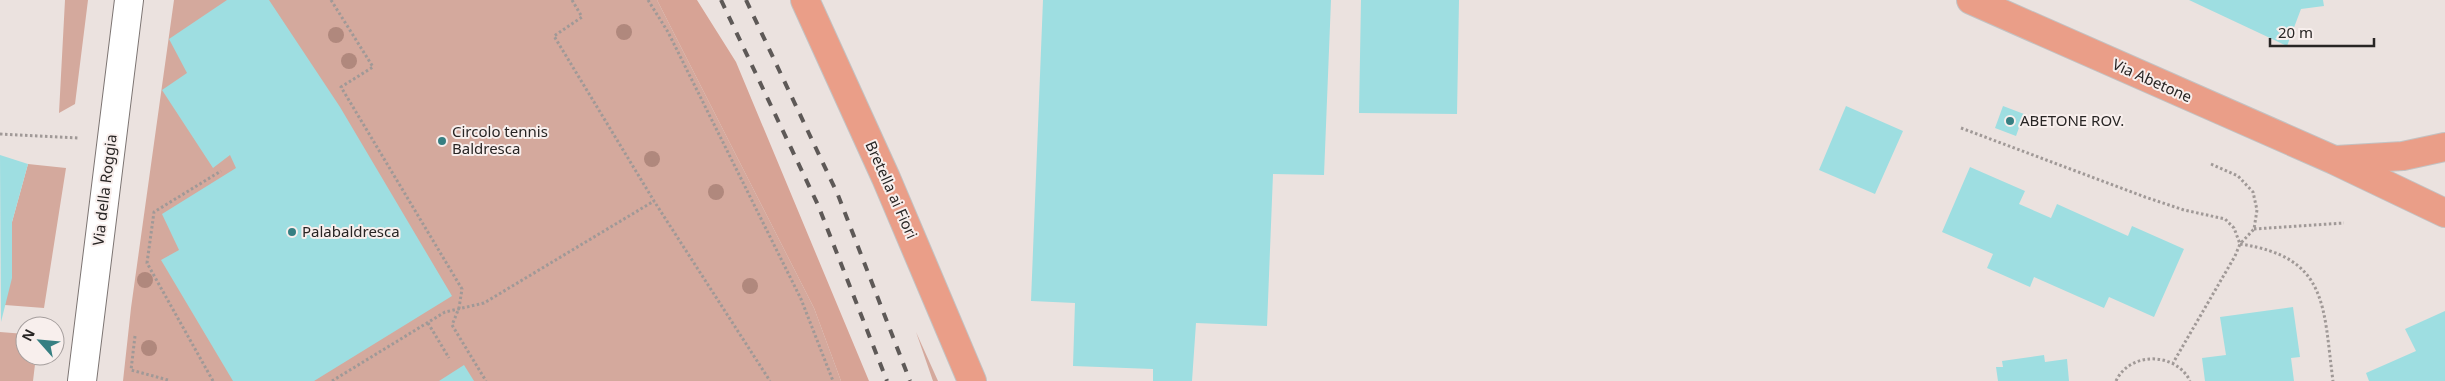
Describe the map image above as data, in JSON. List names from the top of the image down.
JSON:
{
  "streets": {
    "main road": ["Via Abetone", "Bretella ai Fiori"],
    "lane": ["Via della Roggia"]
  },
  "places": ["ABETONE ROV.", "Circolo tennis Baldresca", "Palabaldresca"],
  "scale_bar": "20 m",
  "north": "top left"
}
